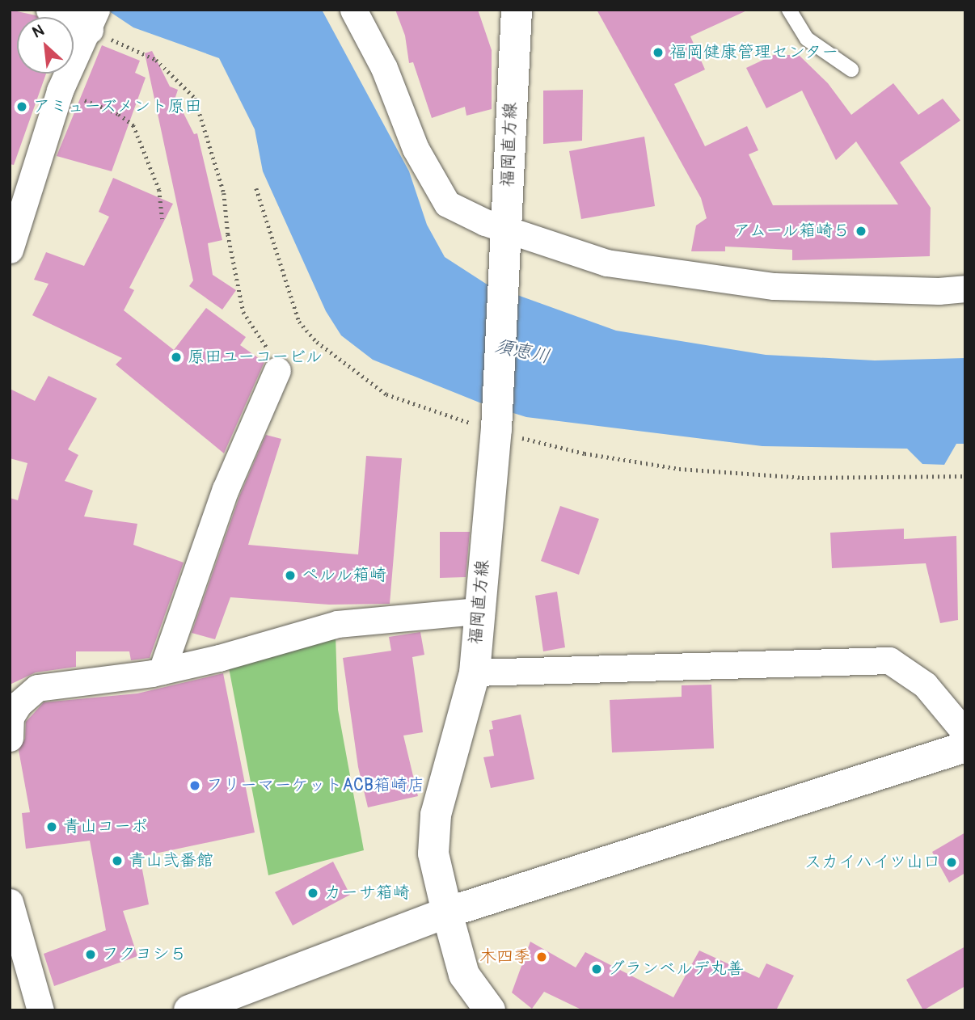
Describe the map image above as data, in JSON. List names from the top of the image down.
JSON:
{
  "streets": {
    "main road": ["福岡直方線"]
  },
  "water": ["須恵川"],
  "places": [
    "福岡健康管理センター",
    "アミューズメント原田",
    "アムール箱崎５",
    "原田ユーコービル",
    "ペルル箱崎",
    "フリーマーケットACB箱崎店",
    "青山コーポ",
    "青山弐番館",
    "スカイハイツ山口",
    "カーサ箱崎",
    "フクヨシ５",
    "木四季",
    "グランベルデ丸善"
  ],
  "north": "top left"
}
